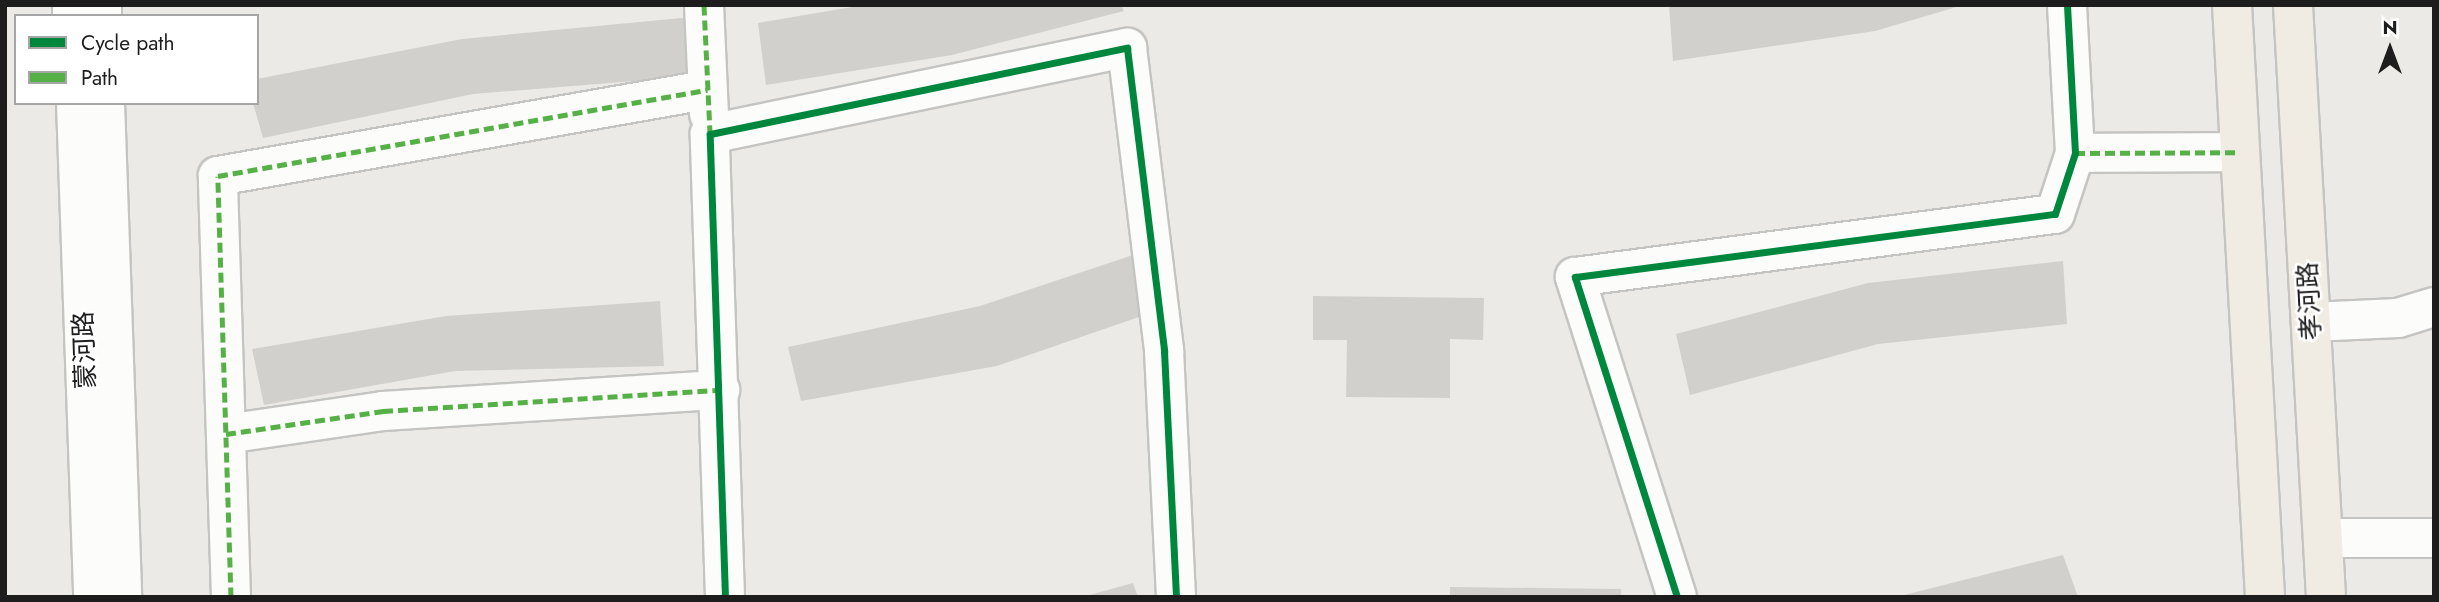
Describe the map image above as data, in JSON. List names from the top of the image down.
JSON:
{
  "streets": {
    "main road": ["孝河路"],
    "street": ["蒙河路"]
  },
  "legend": ["Cycle path", "Path"],
  "north": "top"
}
